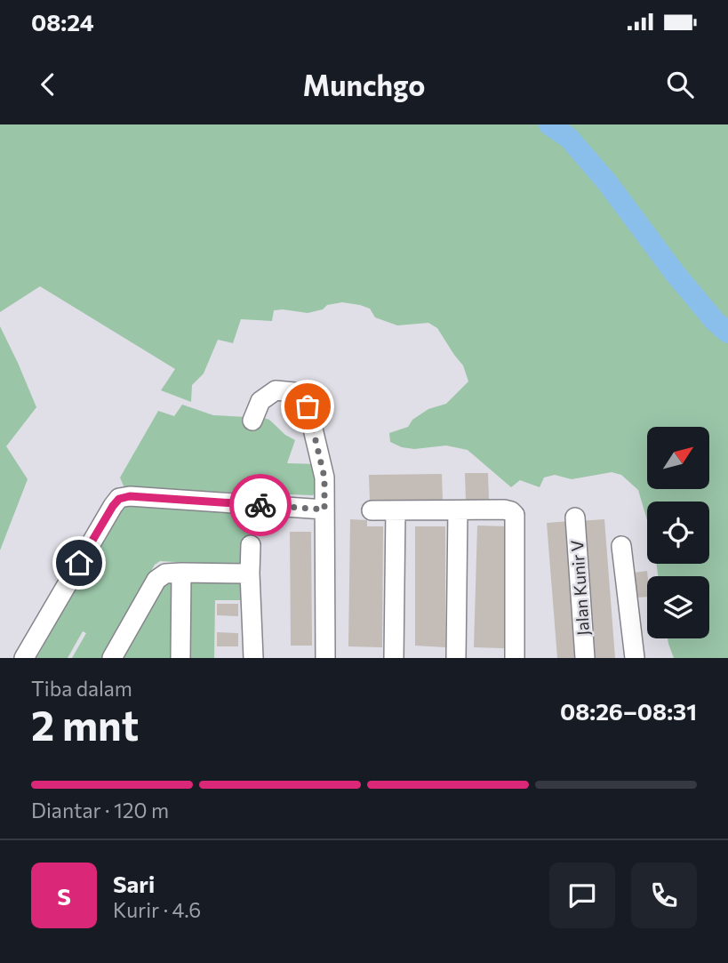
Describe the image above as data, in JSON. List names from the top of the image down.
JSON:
{
  "streets": {
    "street": ["Jalan Kunir V"]
  },
  "north": "top right",
  "page": {
    "status": "08:24",
    "header": "Munchgo",
    "heading": ["2 mnt", "Tiba dalam", "08:26–08:31"],
    "panel": ["Sari", "Kurir · 4.6"],
    "bar": "Diantar · 120 m",
    "round": "S"
  }
}
